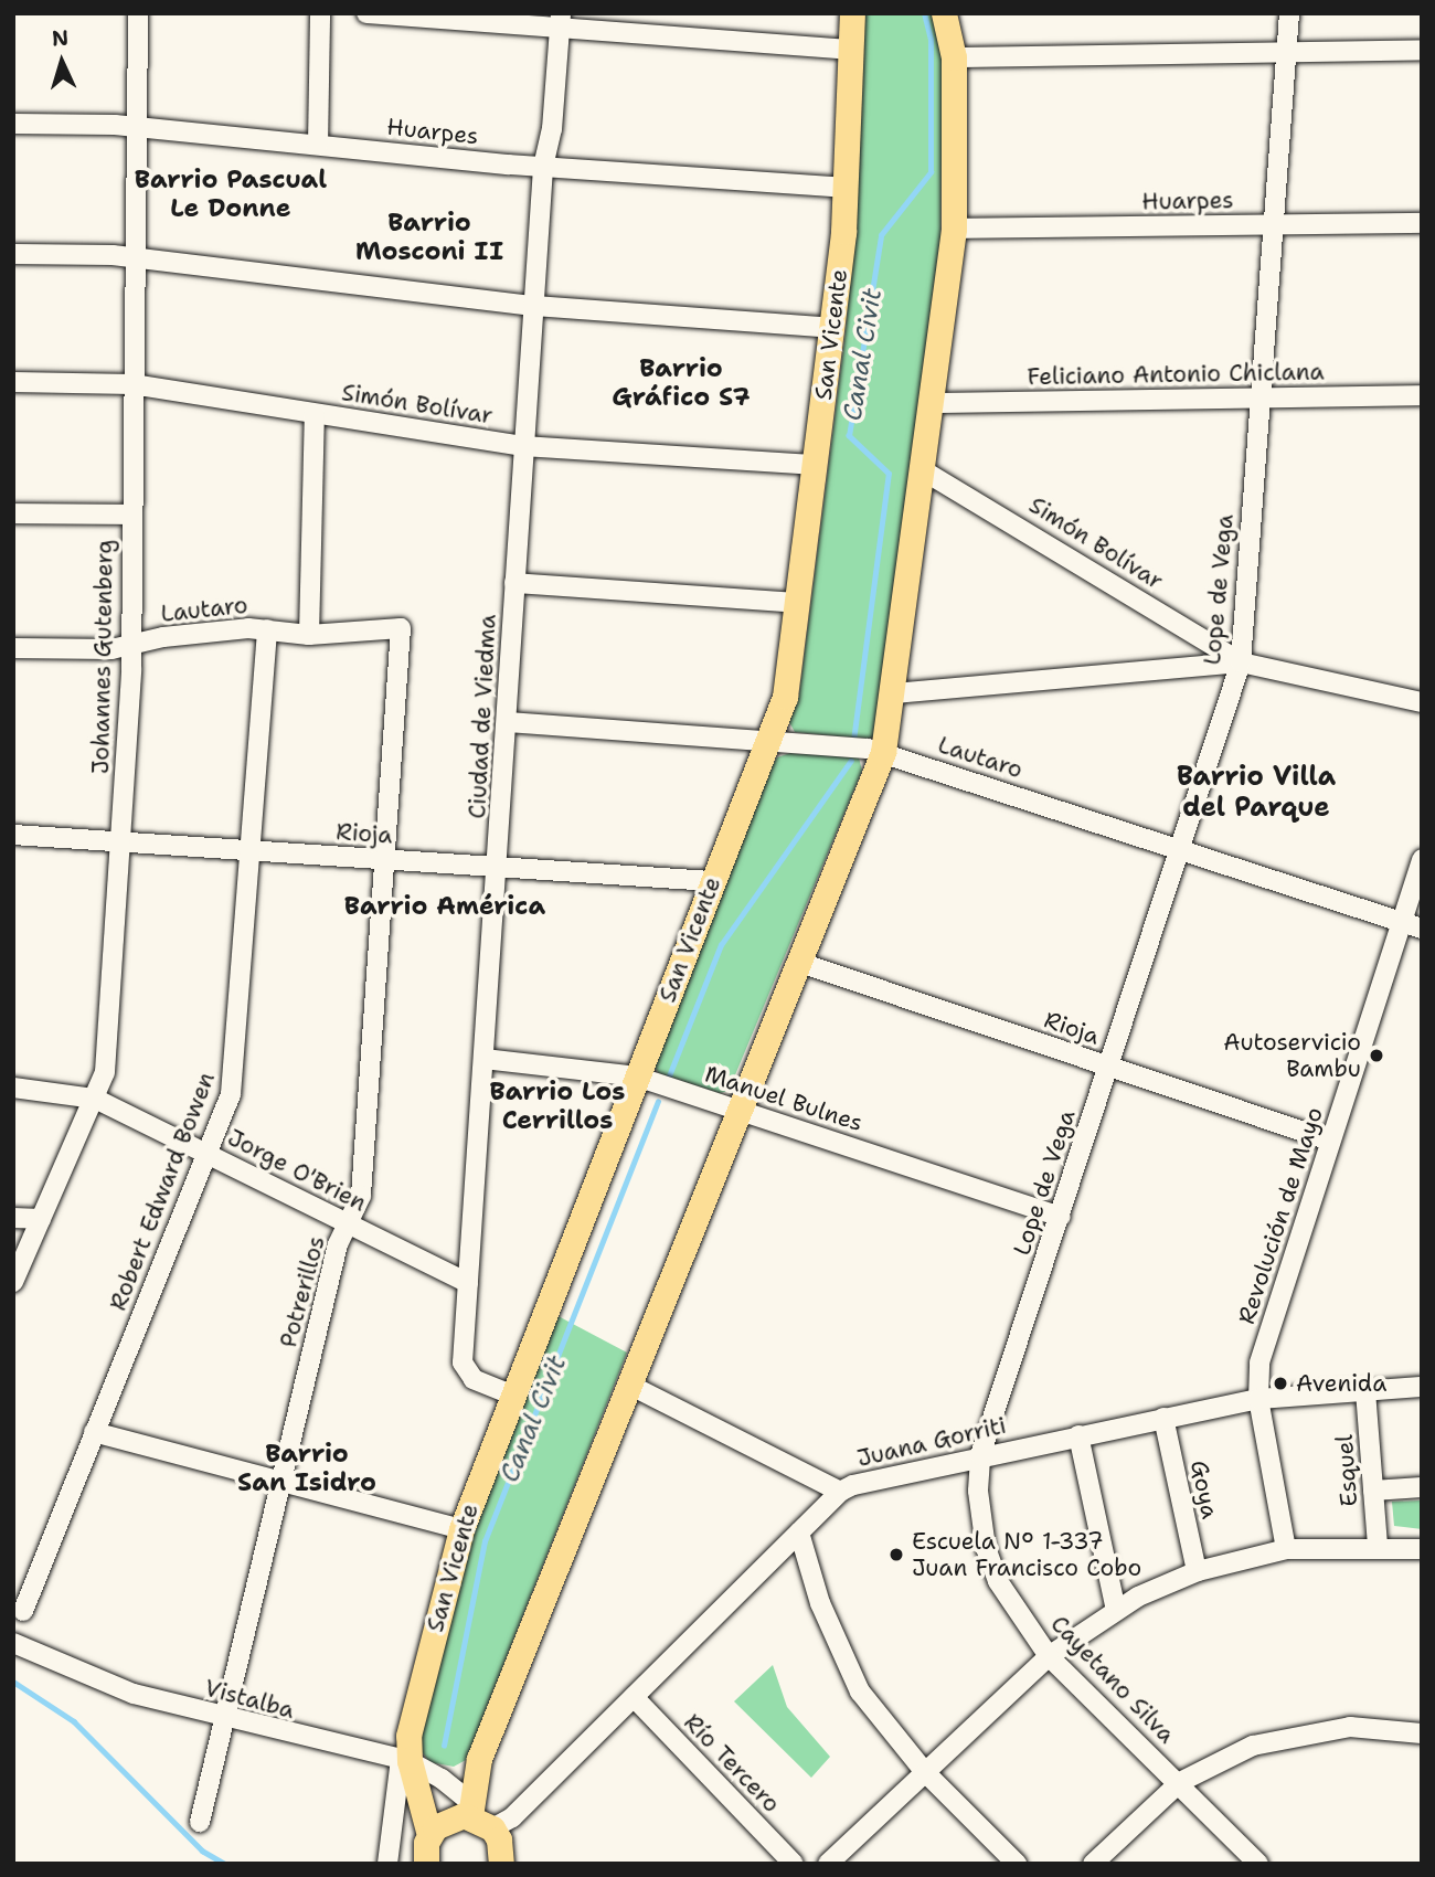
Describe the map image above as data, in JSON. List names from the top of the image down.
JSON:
{
  "streets": {
    "main road": ["San Vicente"],
    "street": [
      "Huarpes",
      "Feliciano Antonio Chiclana",
      "Simón Bolívar",
      "Lope de Vega",
      "Lautaro",
      "Johannes Gutenberg",
      "Ciudad de Viedma",
      "Rioja",
      "Manuel Bulnes",
      "Jorge O'Brien",
      "Robert Edward Bowen",
      "Revolución de Mayo",
      "Potrerillos",
      "Juana Gorriti",
      "Esquel",
      "Goya",
      "Cayetano Silva",
      "Vistalba",
      "Río Tercero"
    ]
  },
  "crossings": [
    ["Huarpes", "San Vicente"],
    ["Huarpes", "Lope de Vega"],
    ["Huarpes", "Johannes Gutenberg"],
    ["Huarpes", "Ciudad de Viedma"],
    ["San Vicente", "Simón Bolívar"],
    ["San Vicente", "Lautaro"],
    ["San Vicente", "Ciudad de Viedma"],
    ["San Vicente", "Rioja"],
    ["San Vicente", "Manuel Bulnes"],
    ["San Vicente", "Vistalba"],
    ["Feliciano Antonio Chiclana", "Lope de Vega"],
    ["Simón Bolívar", "Lope de Vega"],
    ["Simón Bolívar", "Johannes Gutenberg"],
    ["Simón Bolívar", "Ciudad de Viedma"],
    ["Lope de Vega", "Lautaro"],
    ["Lope de Vega", "Rioja"],
    ["Lope de Vega", "Manuel Bulnes"],
    ["Lope de Vega", "Juana Gorriti"],
    ["Lope de Vega", "Cayetano Silva"],
    ["Lautaro", "Johannes Gutenberg"],
    ["Lautaro", "Ciudad de Viedma"],
    ["Lautaro", "Robert Edward Bowen"],
    ["Lautaro", "Revolución de Mayo"],
    ["Lautaro", "Potrerillos"],
    ["Johannes Gutenberg", "Rioja"],
    ["Johannes Gutenberg", "Jorge O'Brien"],
    ["Ciudad de Viedma", "Rioja"],
    ["Ciudad de Viedma", "Manuel Bulnes"],
    ["Ciudad de Viedma", "Jorge O'Brien"],
    ["Rioja", "Robert Edward Bowen"],
    ["Rioja", "Revolución de Mayo"],
    ["Rioja", "Potrerillos"],
    ["Jorge O'Brien", "Robert Edward Bowen"],
    ["Jorge O'Brien", "Potrerillos"],
    ["Revolución de Mayo", "Juana Gorriti"],
    ["Potrerillos", "Vistalba"],
    ["Juana Gorriti", "Esquel"],
    ["Juana Gorriti", "Goya"],
    ["Juana Gorriti", "Cayetano Silva"],
    ["Juana Gorriti", "Vistalba"],
    ["Juana Gorriti", "Río Tercero"]
  ],
  "districts": [
    "Barrio Pascual Le Donne",
    "Barrio Mosconi II",
    "Barrio Gráfico S7",
    "Barrio Villa del Parque",
    "Barrio América",
    "Barrio Los Cerrillos",
    "Barrio San Isidro"
  ],
  "water": ["Canal Civit"],
  "places": ["Autoservicio Bambu", "Avenida", "Escuela N° 1-337 Juan Francisco Cobo"],
  "north": "top"
}
